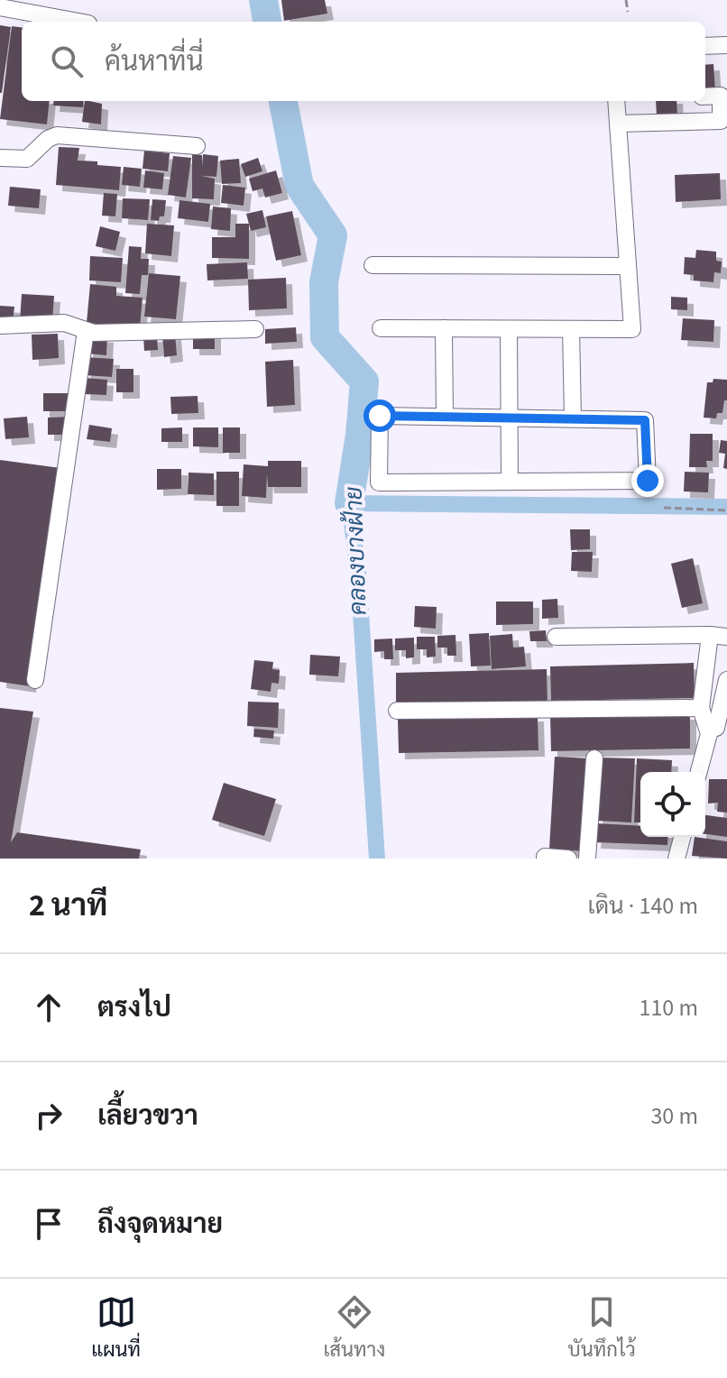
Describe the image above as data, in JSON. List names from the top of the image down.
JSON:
{
  "water": ["คลองบางฝ้าย"],
  "page": {
    "search": "ค้นหาที่นี่",
    "heading": ["2 นาที", "เดิน · 140 m"],
    "list": [
      ["ตรงไป", "110 m"],
      ["เลี้ยวขวา", "30 m"],
      "ถึงจุดหมาย"
    ],
    "nav": ["แผนที่", "เส้นทาง", "บันทึกไว้"]
  }
}
